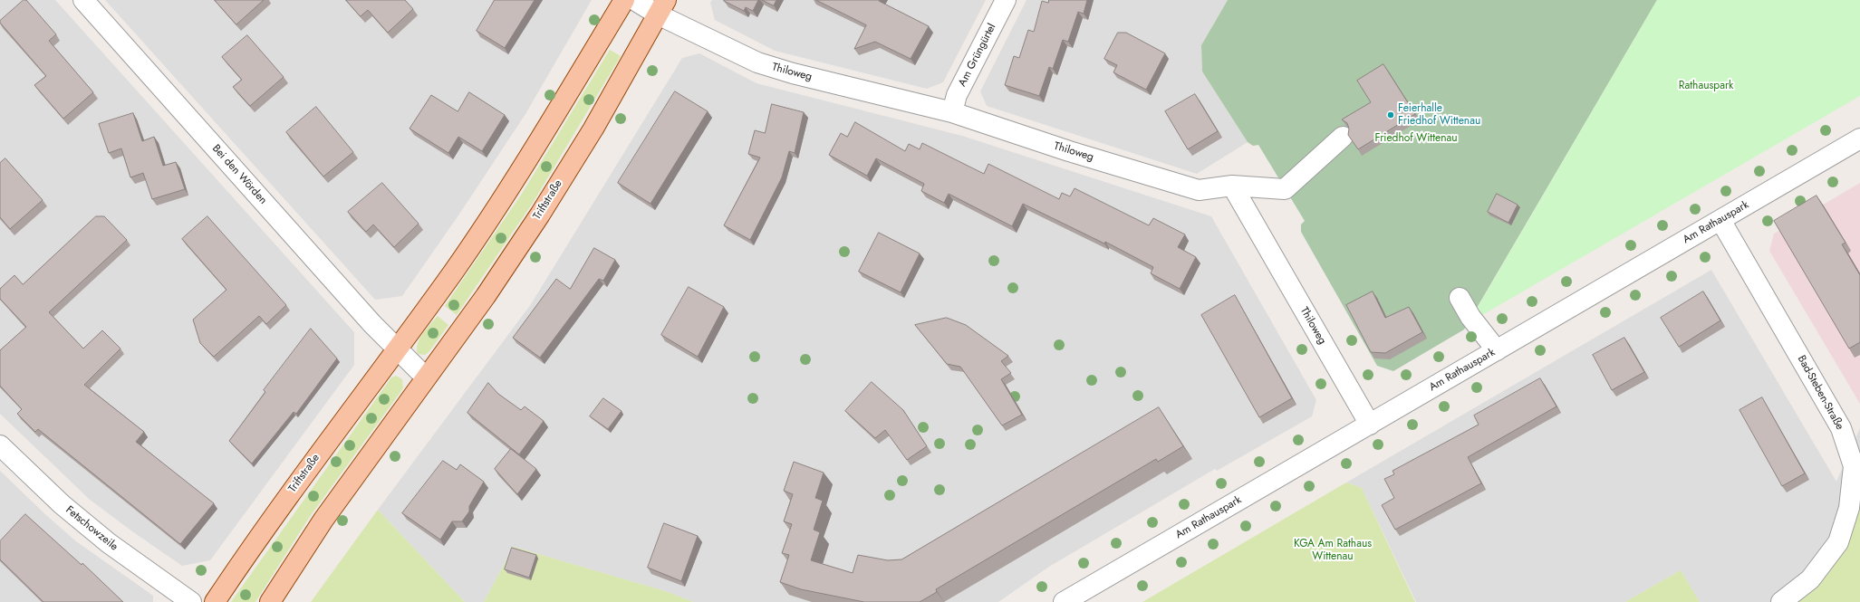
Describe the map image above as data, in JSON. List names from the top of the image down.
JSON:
{
  "streets": {
    "main road": ["Triftstraße"],
    "street": [
      "Am Grüngürtel",
      "Thiloweg",
      "Bei den Wörden",
      "Am Rathauspark",
      "Bad-Steben-Straße",
      "Fetschowzeile"
    ]
  },
  "crossings": [
    ["Am Grüngürtel", "Thiloweg"],
    ["Thiloweg", "Triftstraße"],
    ["Thiloweg", "Am Rathauspark"],
    ["Bei den Wörden", "Triftstraße"],
    ["Am Rathauspark", "Bad-Steben-Straße"]
  ],
  "parks": ["Rathauspark", "Friedhof Wittenau", "KGA Am Rathaus Wittenau"],
  "places": ["Feierhalle Friedhof Wittenau"]
}
